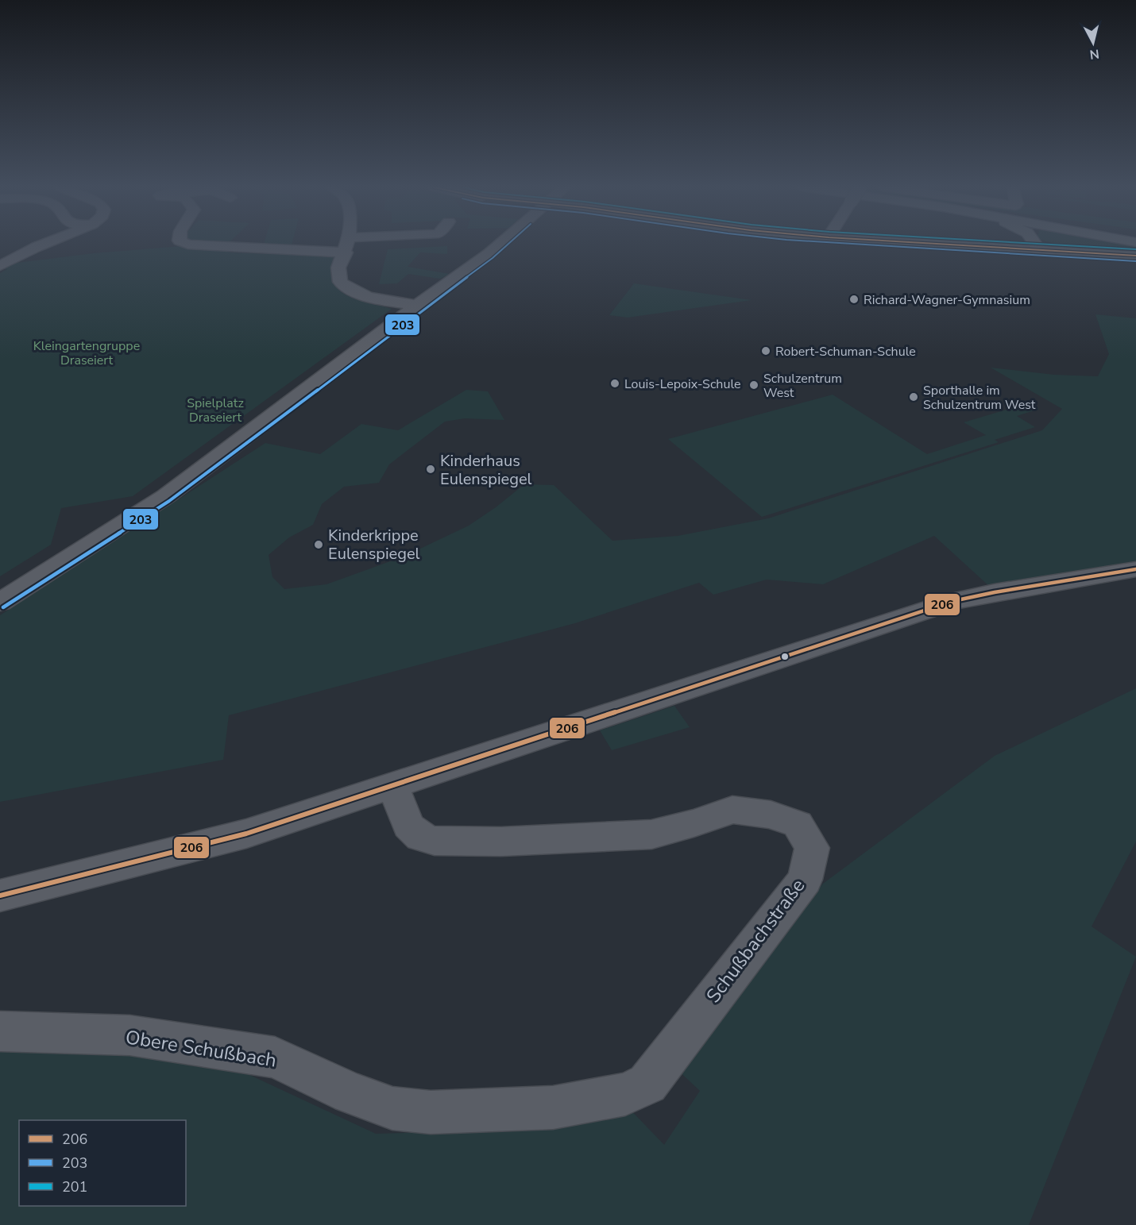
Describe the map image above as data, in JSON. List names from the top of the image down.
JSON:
{
  "streets": {
    "street": ["Schußbachstraße", "Obere Schußbach"]
  },
  "crossings": [
    ["Schußbachstraße", "Obere Schußbach"]
  ],
  "parks": ["Kleingartengruppe Draseiert", "Spielplatz Draseiert"],
  "places": [
    "Richard-Wagner-Gymnasium",
    "Robert-Schuman-Schule",
    "Louis-Lepoix-Schule",
    "Schulzentrum West",
    "Sporthalle im Schulzentrum West",
    "Kinderhaus Eulenspiegel",
    "Kinderkrippe Eulenspiegel"
  ],
  "lines": ["transit line 206", "transit line 203", "transit line 201"],
  "legend": ["206", "203", "201"],
  "north": "bottom"
}
